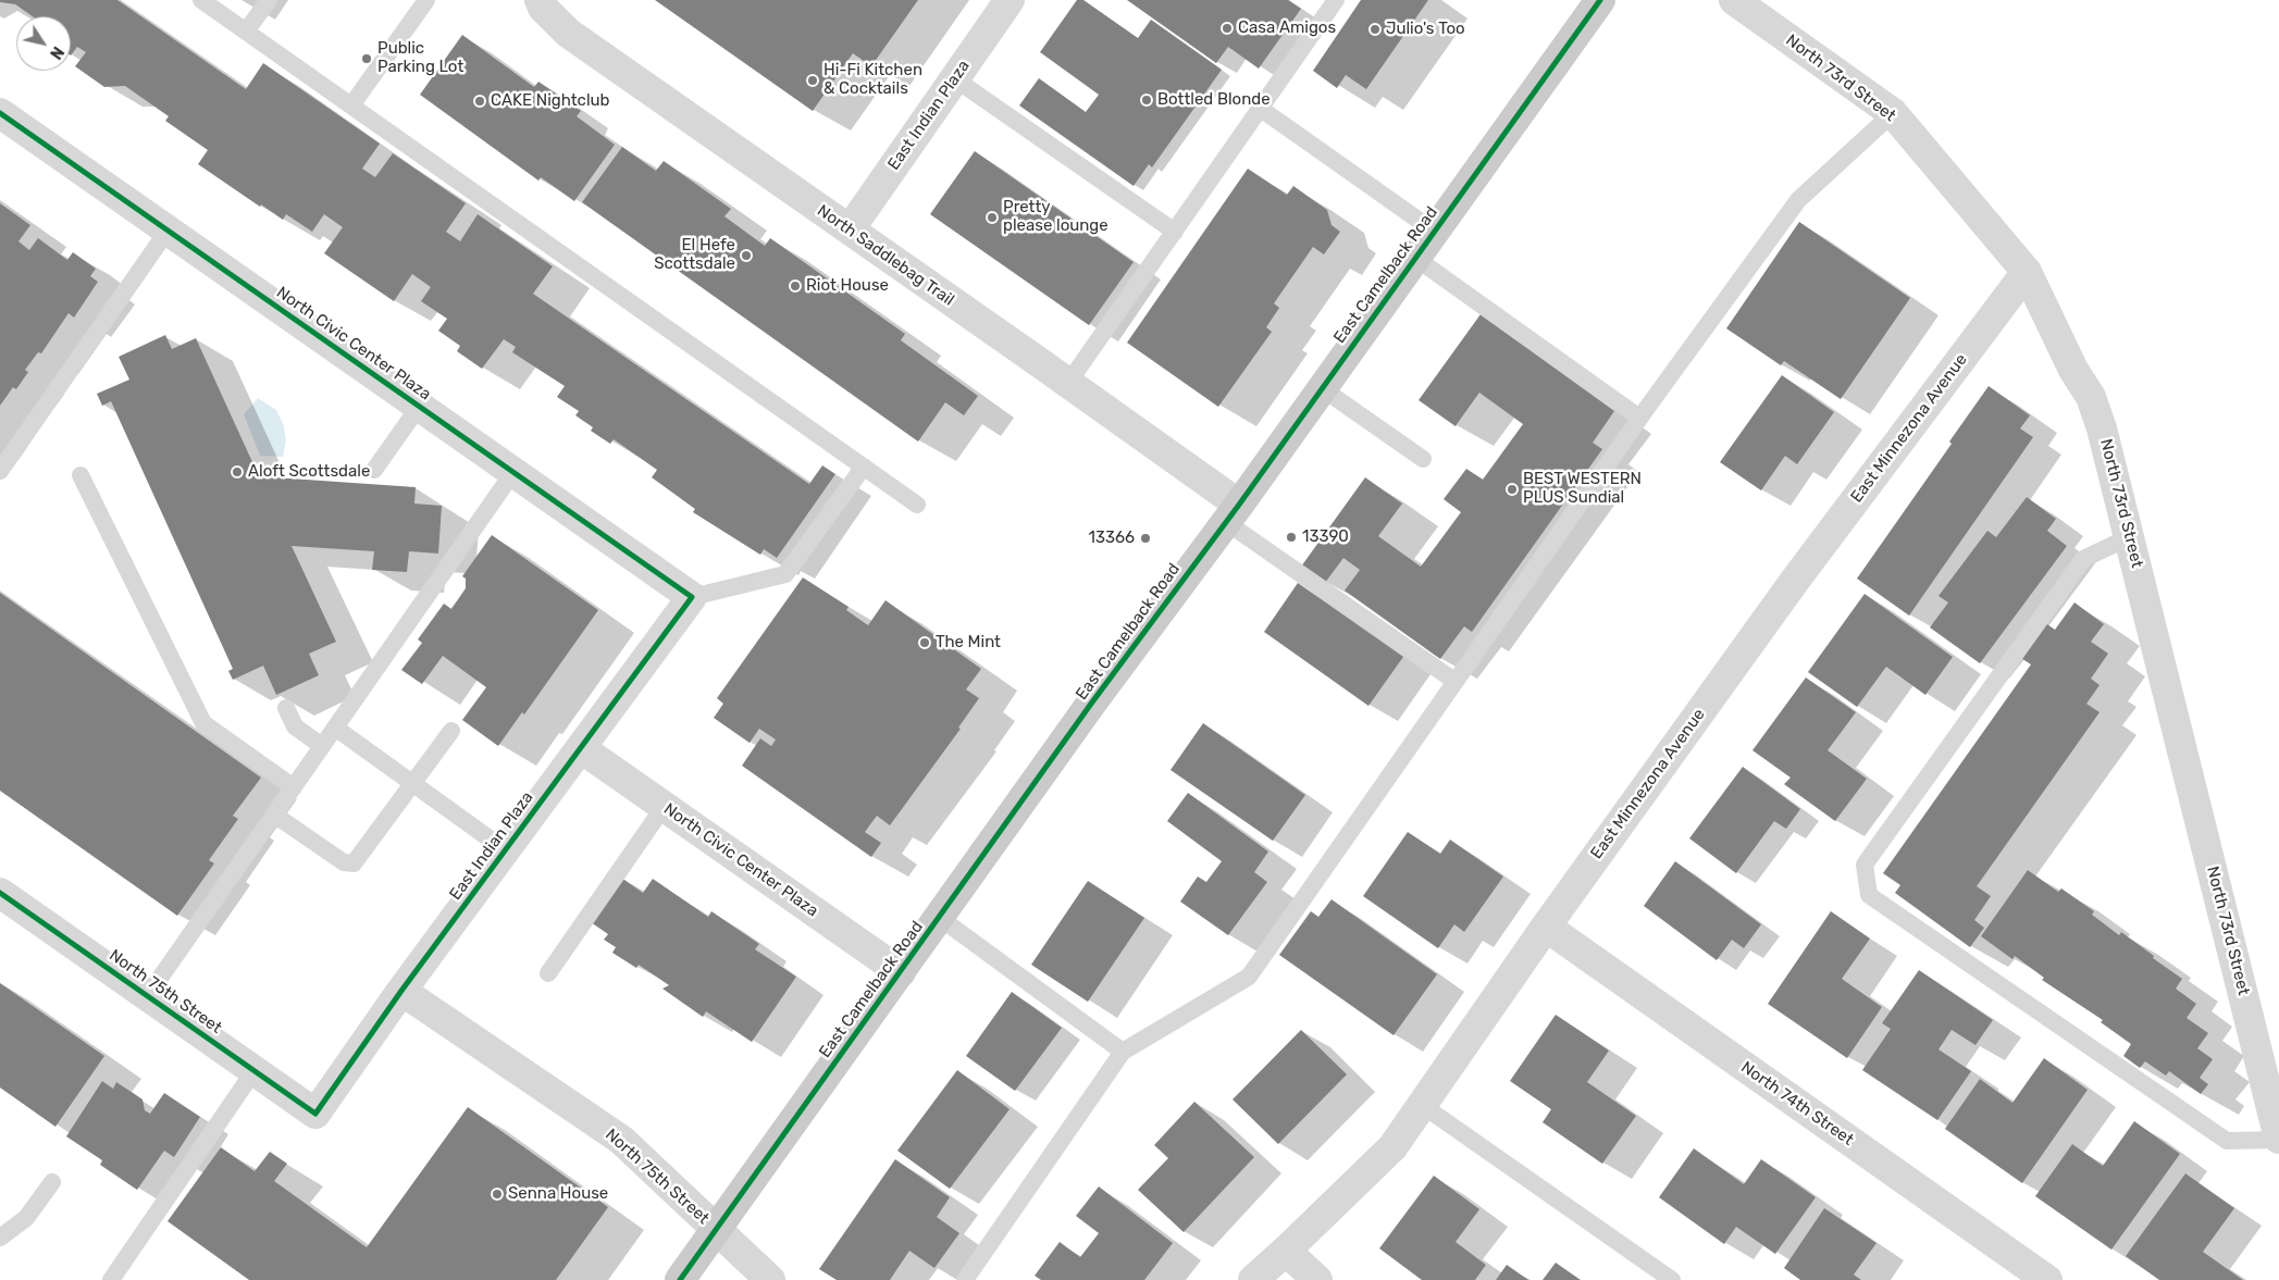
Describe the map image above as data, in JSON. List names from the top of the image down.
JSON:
{
  "streets": {
    "main road": ["East Camelback Road"],
    "street": [
      "North 73rd Street",
      "East Indian Plaza",
      "North Saddlebag Trail",
      "North Civic Center Plaza",
      "East Minnezona Avenue",
      "North 75th Street",
      "North 74th Street"
    ]
  },
  "crossings": [
    ["North 73rd Street", "East Minnezona Avenue"],
    ["East Indian Plaza", "North Saddlebag Trail"],
    ["East Indian Plaza", "North Civic Center Plaza"],
    ["East Indian Plaza", "North 75th Street"],
    ["North Saddlebag Trail", "East Camelback Road"],
    ["East Camelback Road", "North Civic Center Plaza"],
    ["East Camelback Road", "North 75th Street"],
    ["East Minnezona Avenue", "North 74th Street"]
  ],
  "places": [
    "Casa Amigos",
    "Julio's Too",
    "Public Parking Lot",
    "Hi-Fi Kitchen & Cocktails",
    "Bottled Blonde",
    "CAKE Nightclub",
    "Pretty please lounge",
    "El Hefe Scottsdale",
    "Riot House",
    "Aloft Scottsdale",
    "BEST WESTERN PLUS Sundial",
    "13390",
    "13366",
    "The Mint",
    "Senna House"
  ],
  "north": "bottom right"
}
